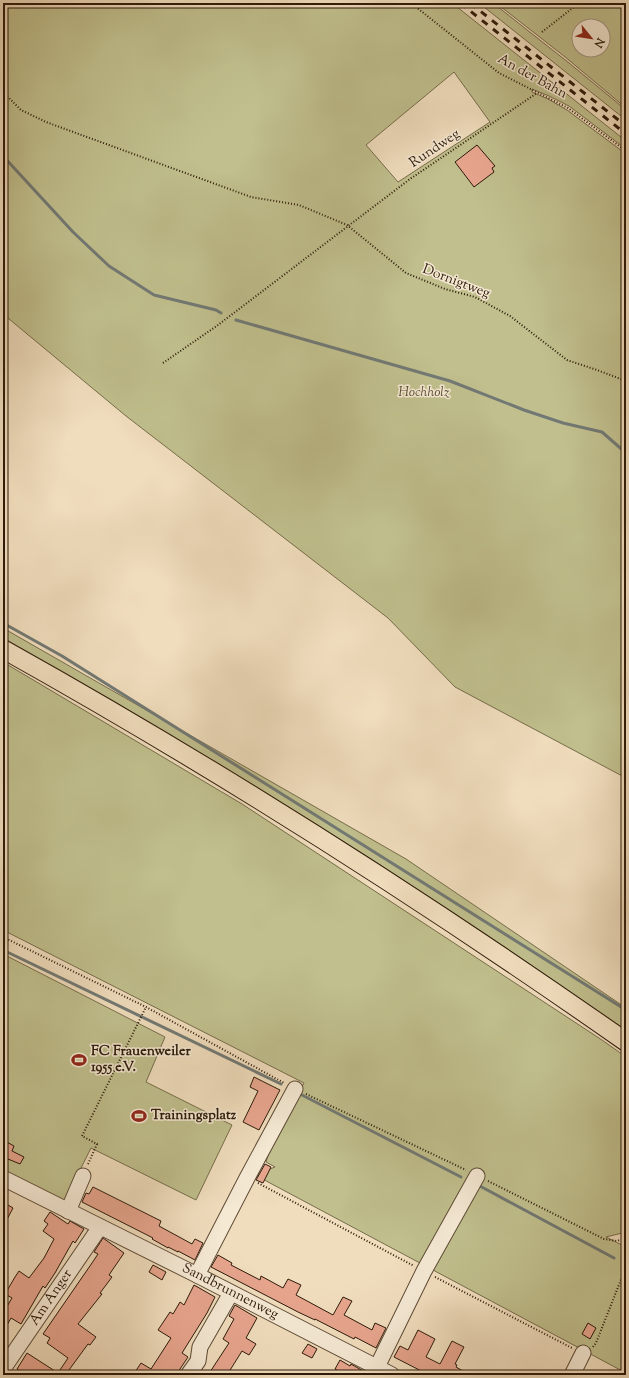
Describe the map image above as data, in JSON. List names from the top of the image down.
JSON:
{
  "streets": {
    "street": ["Sandbrunnenweg", "Am Anger"],
    "path": ["An der Bahn", "Rundweg", "Dornigtweg"]
  },
  "crossings": [
    ["An der Bahn", "Rundweg"],
    ["Rundweg", "Dornigtweg"],
    ["Sandbrunnenweg", "Am Anger"]
  ],
  "parks": ["Hochholz"],
  "places": {
    "sports": ["FC Frauenweiler 1955 e.V.", "Trainingsplatz"]
  },
  "north": "bottom right"
}
